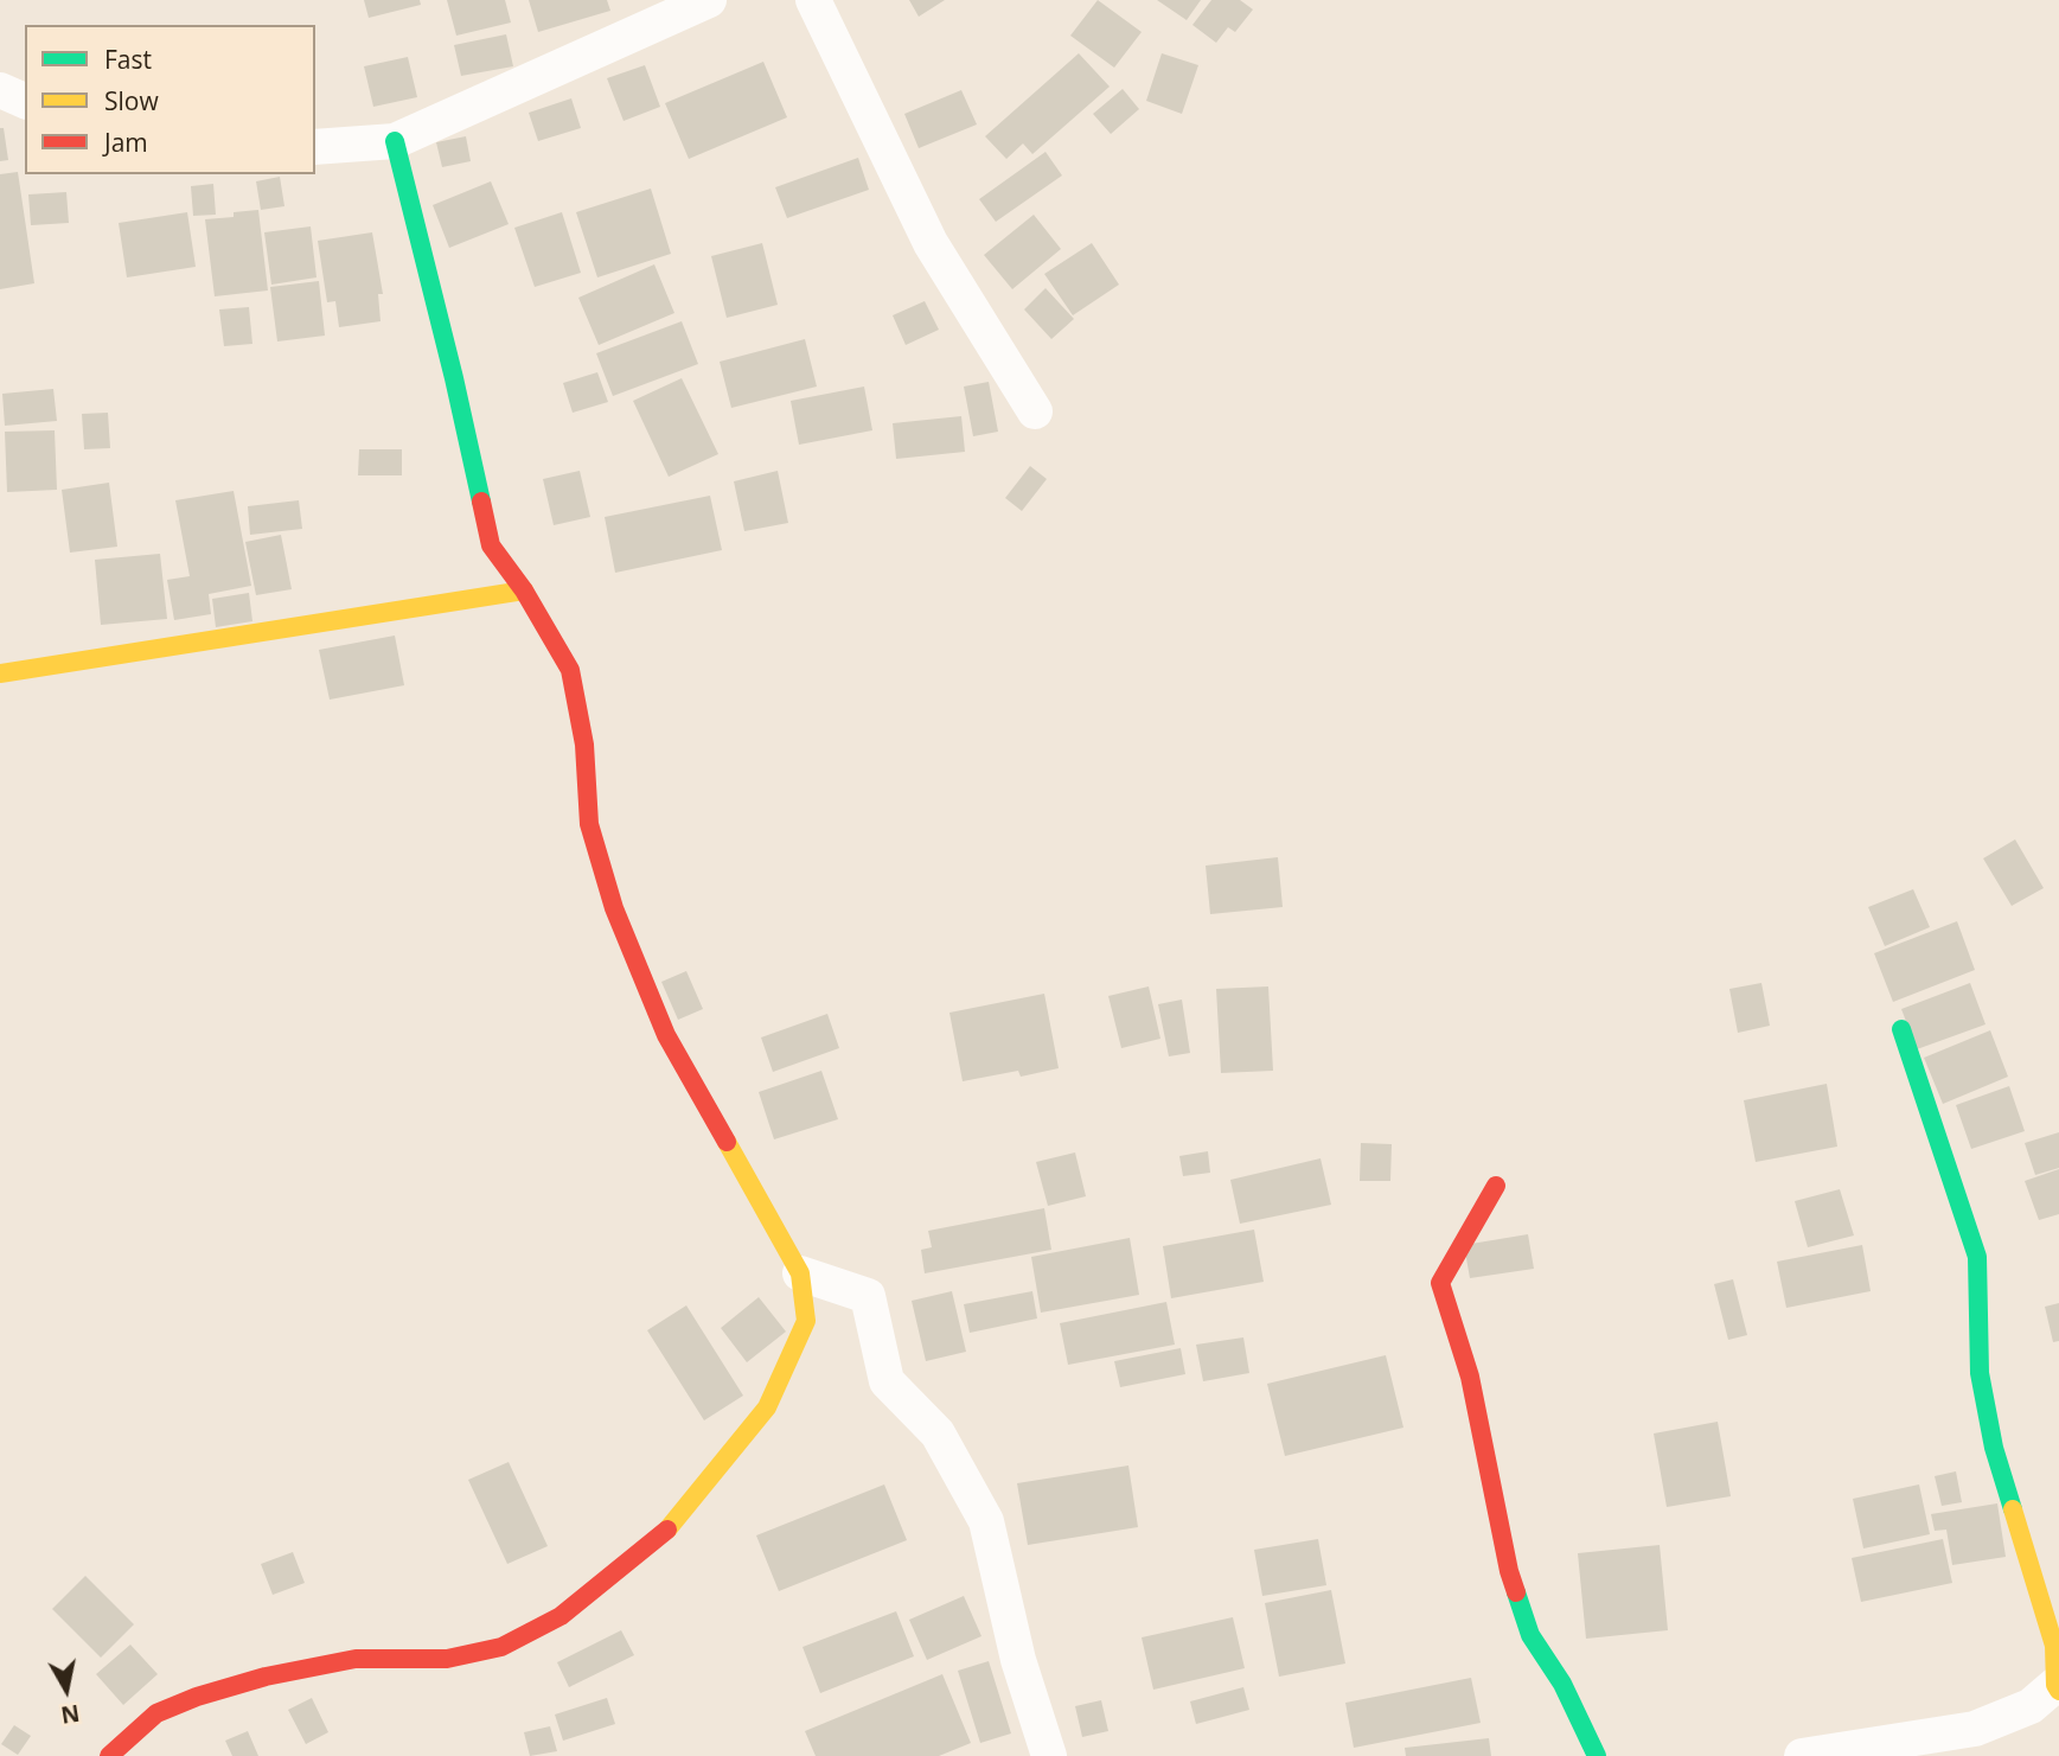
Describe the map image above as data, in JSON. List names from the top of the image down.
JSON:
{
  "legend": ["Fast", "Slow", "Jam"],
  "north": "bottom"
}
